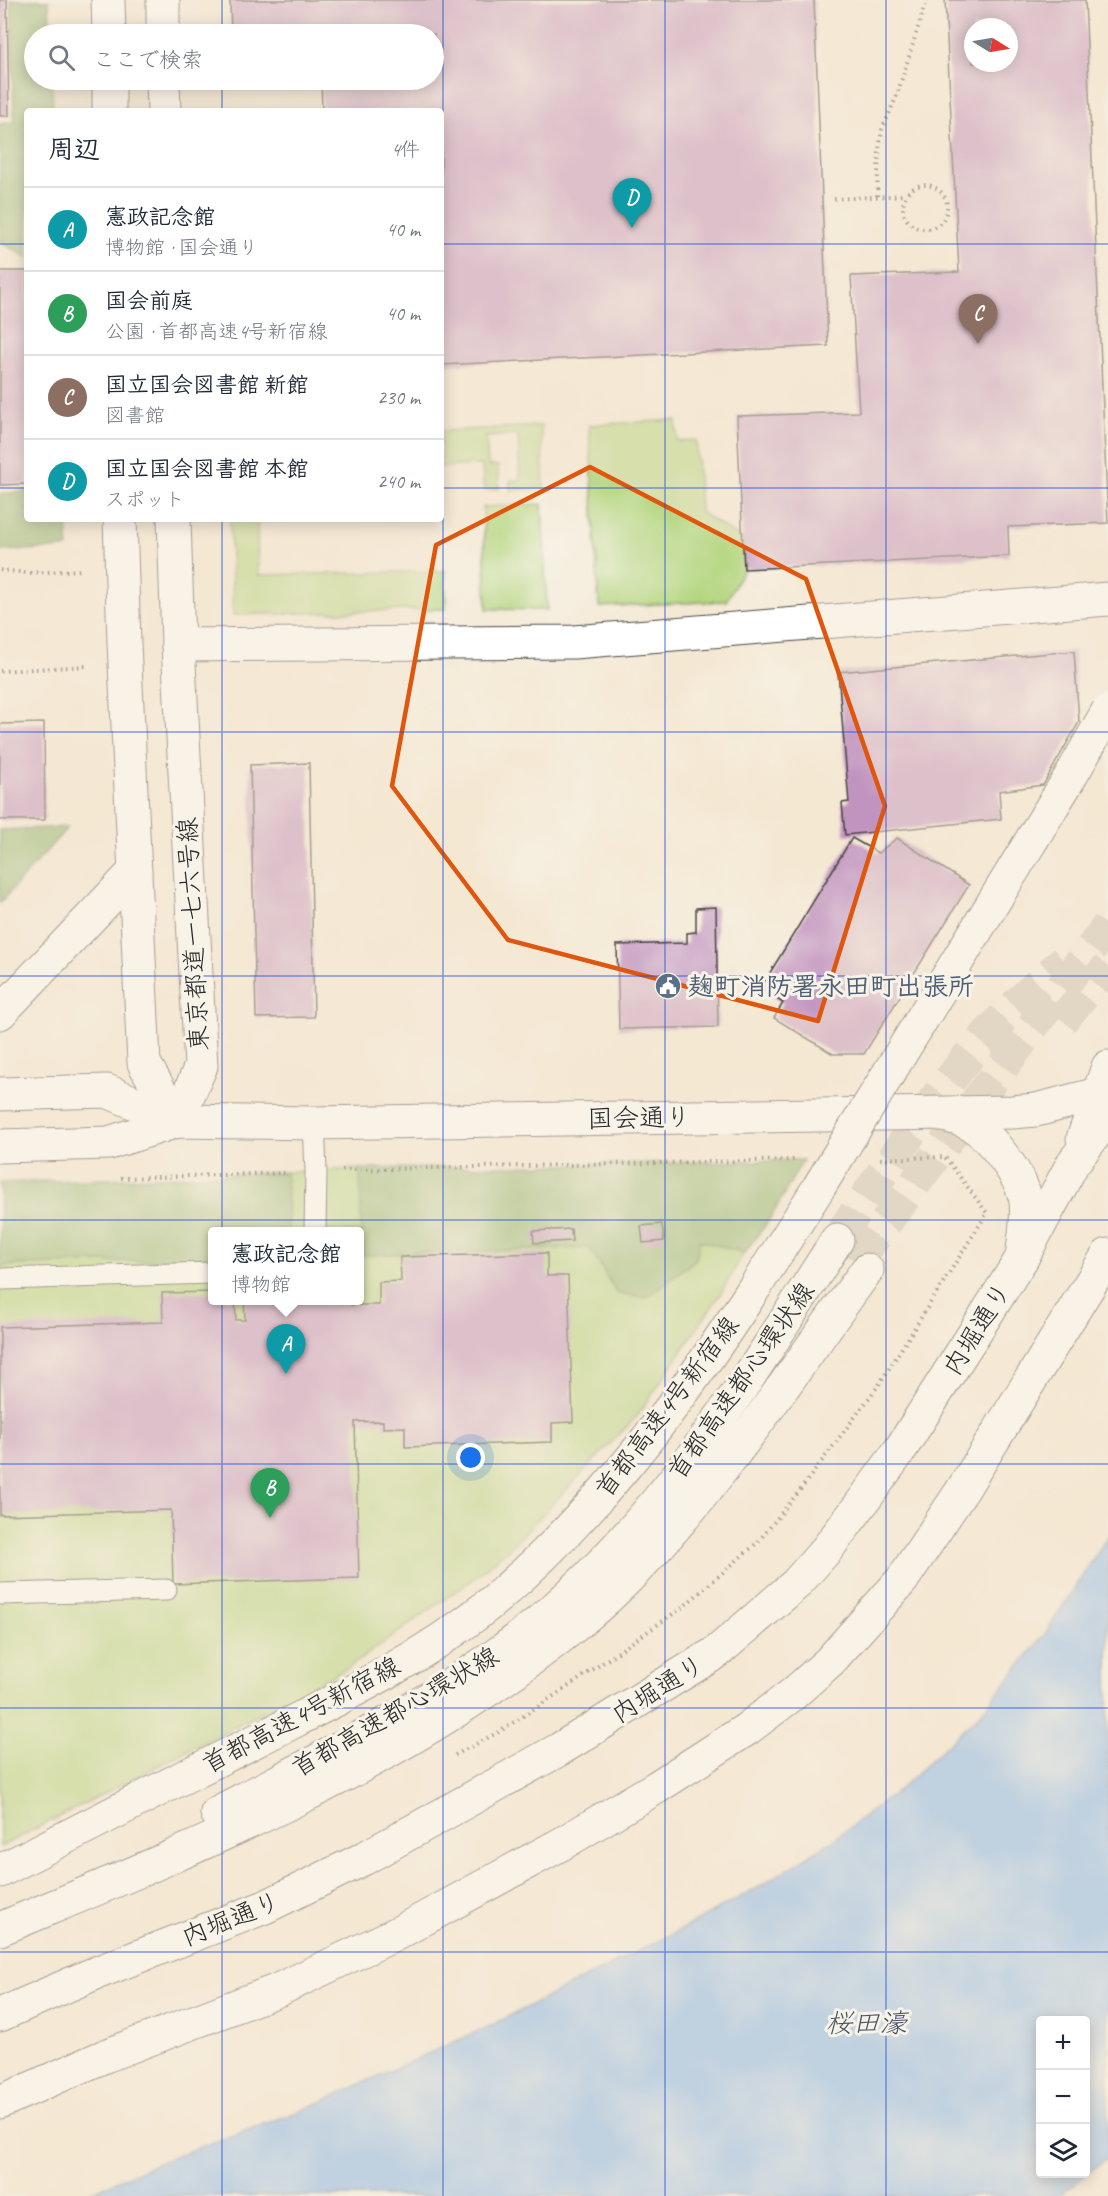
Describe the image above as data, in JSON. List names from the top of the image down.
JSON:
{
  "streets": {
    "main road": [
      "東京都道一七六号線",
      "国会通り",
      "内堀通り",
      "首都高速都心環状線",
      "首都高速4号新宿線"
    ]
  },
  "crossings": [
    ["東京都道一七六号線", "国会通り"],
    ["国会通り", "内堀通り"]
  ],
  "water": ["桜田濠"],
  "places": {
    "public building": ["麹町消防署永田町出張所"]
  },
  "north": "right",
  "page": {
    "search": "ここで検索",
    "heading": ["周辺", "4件"],
    "pins": [
      "D",
      "C",
      "A",
      "B"
    ],
    "list": [
      {
        "mark": "A",
        "name": "憲政記念館",
        "note": "博物館 · 国会通り",
        "value": "40 m"
      },
      {
        "mark": "B",
        "name": "国会前庭",
        "note": "公園 · 首都高速4号新宿線",
        "value": "40 m"
      },
      {
        "mark": "C",
        "name": "国立国会図書館 新館",
        "note": "図書館",
        "value": "230 m"
      },
      {
        "mark": "D",
        "name": "国立国会図書館 本館",
        "note": "スポット",
        "value": "240 m"
      }
    ],
    "popup": ["憲政記念館", "博物館"],
    "map_buttons": ["+", "−"]
  }
}
